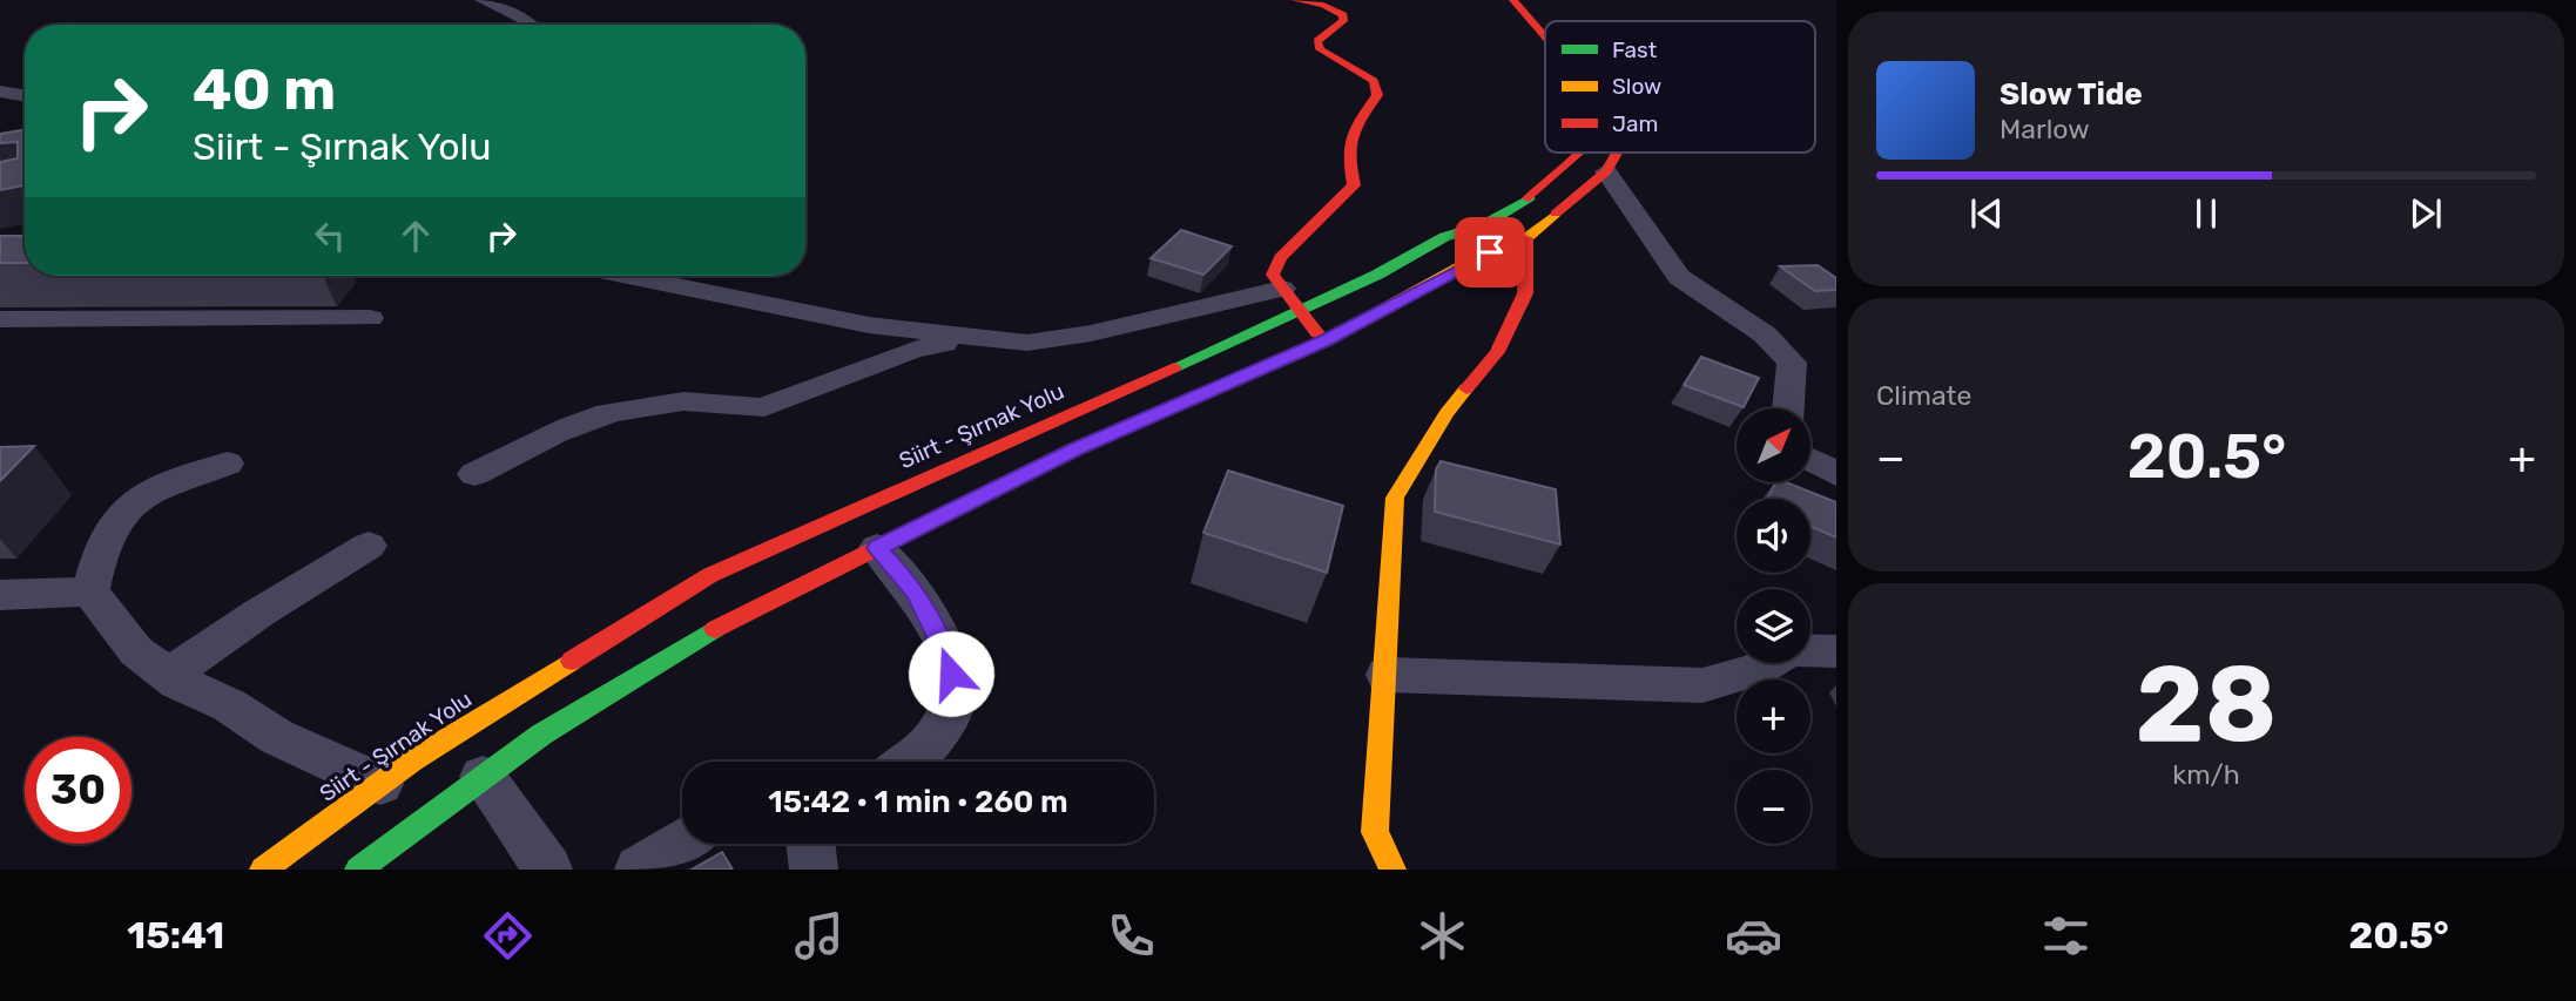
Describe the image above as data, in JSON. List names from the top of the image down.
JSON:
{
  "streets": {
    "street": ["Siirt - Şırnak Yolu"]
  },
  "legend": ["Fast", "Slow", "Jam"],
  "north": "top right",
  "page": {
    "turn": ["40 m", "Siirt - Şırnak Yolu"],
    "song": ["Slow Tide", "Marlow"],
    "tile": [
      "Climate",
      ["28", "km/h"]
    ],
    "map_buttons": ["+", "−"],
    "heat": ["−", "20.5°", "+"],
    "limit": "30",
    "trip": "15:42 · 1 min · 260 m",
    "tabs": ["15:41", "20.5°"]
  }
}
